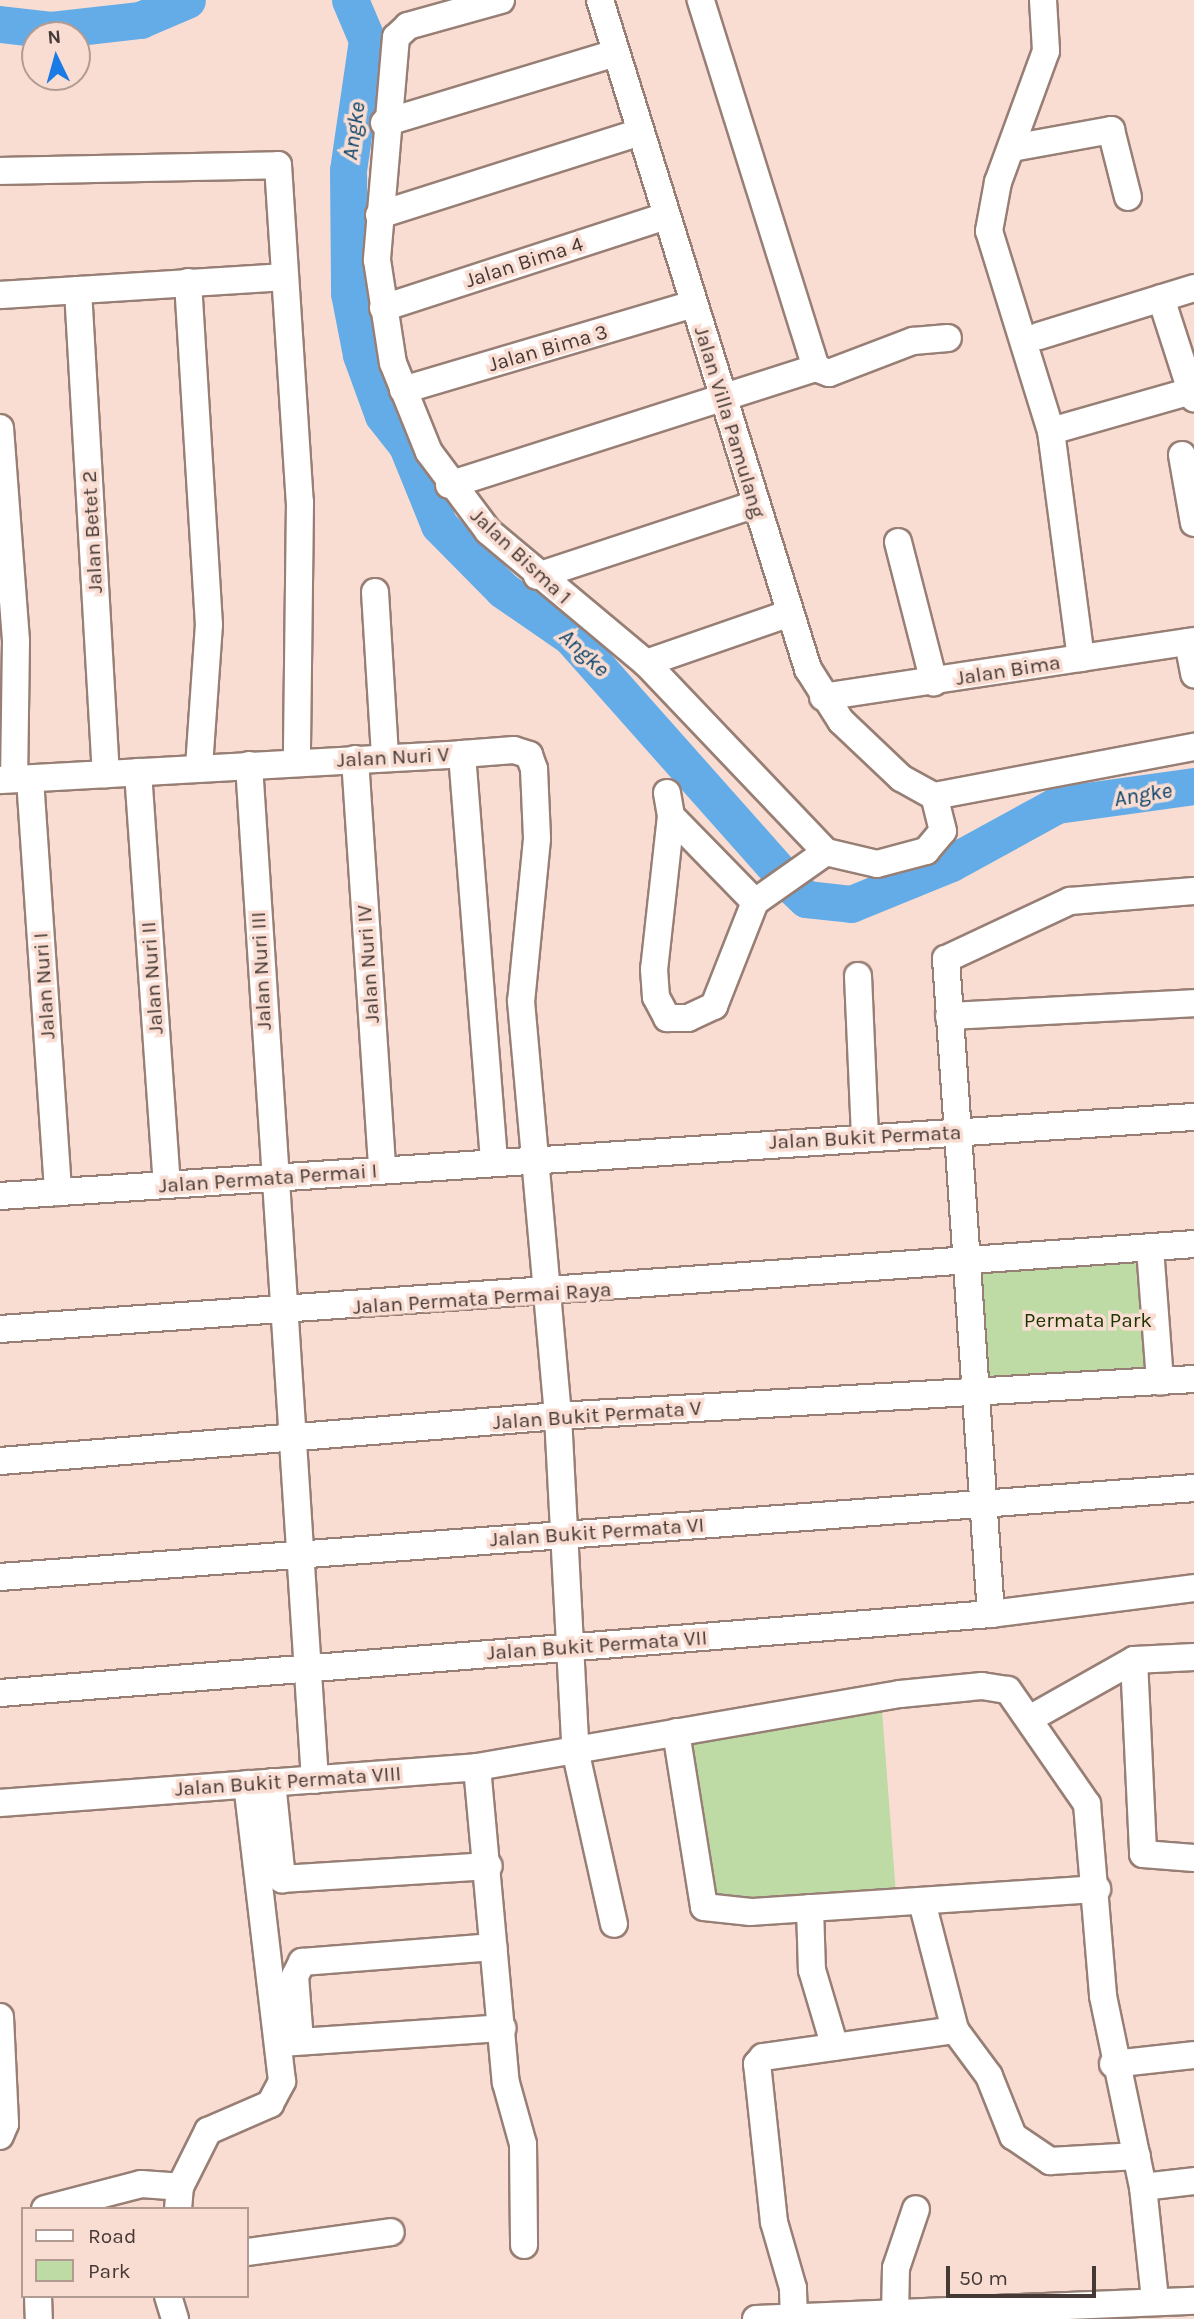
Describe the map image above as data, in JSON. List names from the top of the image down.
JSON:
{
  "streets": {
    "street": [
      "Jalan Bima 4",
      "Jalan Bima 3",
      "Jalan Villa Pamulang",
      "Jalan Betet 2",
      "Jalan Bisma 1",
      "Jalan Bima",
      "Jalan Nuri V",
      "Jalan Nuri IV",
      "Jalan Nuri III",
      "Jalan Nuri II",
      "Jalan Nuri I",
      "Jalan Bukit Permata",
      "Jalan Permata Permai I",
      "Jalan Permata Permai Raya",
      "Jalan Bukit Permata V",
      "Jalan Bukit Permata VI",
      "Jalan Bukit Permata VII",
      "Jalan Bukit Permata VIII"
    ]
  },
  "crossings": [
    ["Jalan Bima 4", "Jalan Villa Pamulang"],
    ["Jalan Bima 4", "Jalan Bisma 1"],
    ["Jalan Bima 3", "Jalan Villa Pamulang"],
    ["Jalan Bima 3", "Jalan Bisma 1"],
    ["Jalan Villa Pamulang", "Jalan Bima"],
    ["Jalan Betet 2", "Jalan Nuri V"],
    ["Jalan Nuri V", "Jalan Nuri IV"],
    ["Jalan Nuri V", "Jalan Nuri III"],
    ["Jalan Nuri V", "Jalan Nuri II"],
    ["Jalan Nuri V", "Jalan Nuri I"],
    ["Jalan Nuri V", "Jalan Permata Permai I"],
    ["Jalan Nuri IV", "Jalan Permata Permai I"],
    ["Jalan Nuri III", "Jalan Permata Permai I"],
    ["Jalan Nuri III", "Jalan Permata Permai Raya"],
    ["Jalan Nuri III", "Jalan Bukit Permata V"],
    ["Jalan Nuri III", "Jalan Bukit Permata VI"],
    ["Jalan Nuri III", "Jalan Bukit Permata VII"],
    ["Jalan Nuri III", "Jalan Bukit Permata VIII"],
    ["Jalan Nuri II", "Jalan Permata Permai I"],
    ["Jalan Nuri I", "Jalan Permata Permai I"],
    ["Jalan Bukit Permata", "Jalan Permata Permai I"]
  ],
  "water": ["Angke"],
  "parks": ["Permata Park"],
  "legend": ["Road", "Park"],
  "scale_bar": "50 m",
  "north": "top"
}
